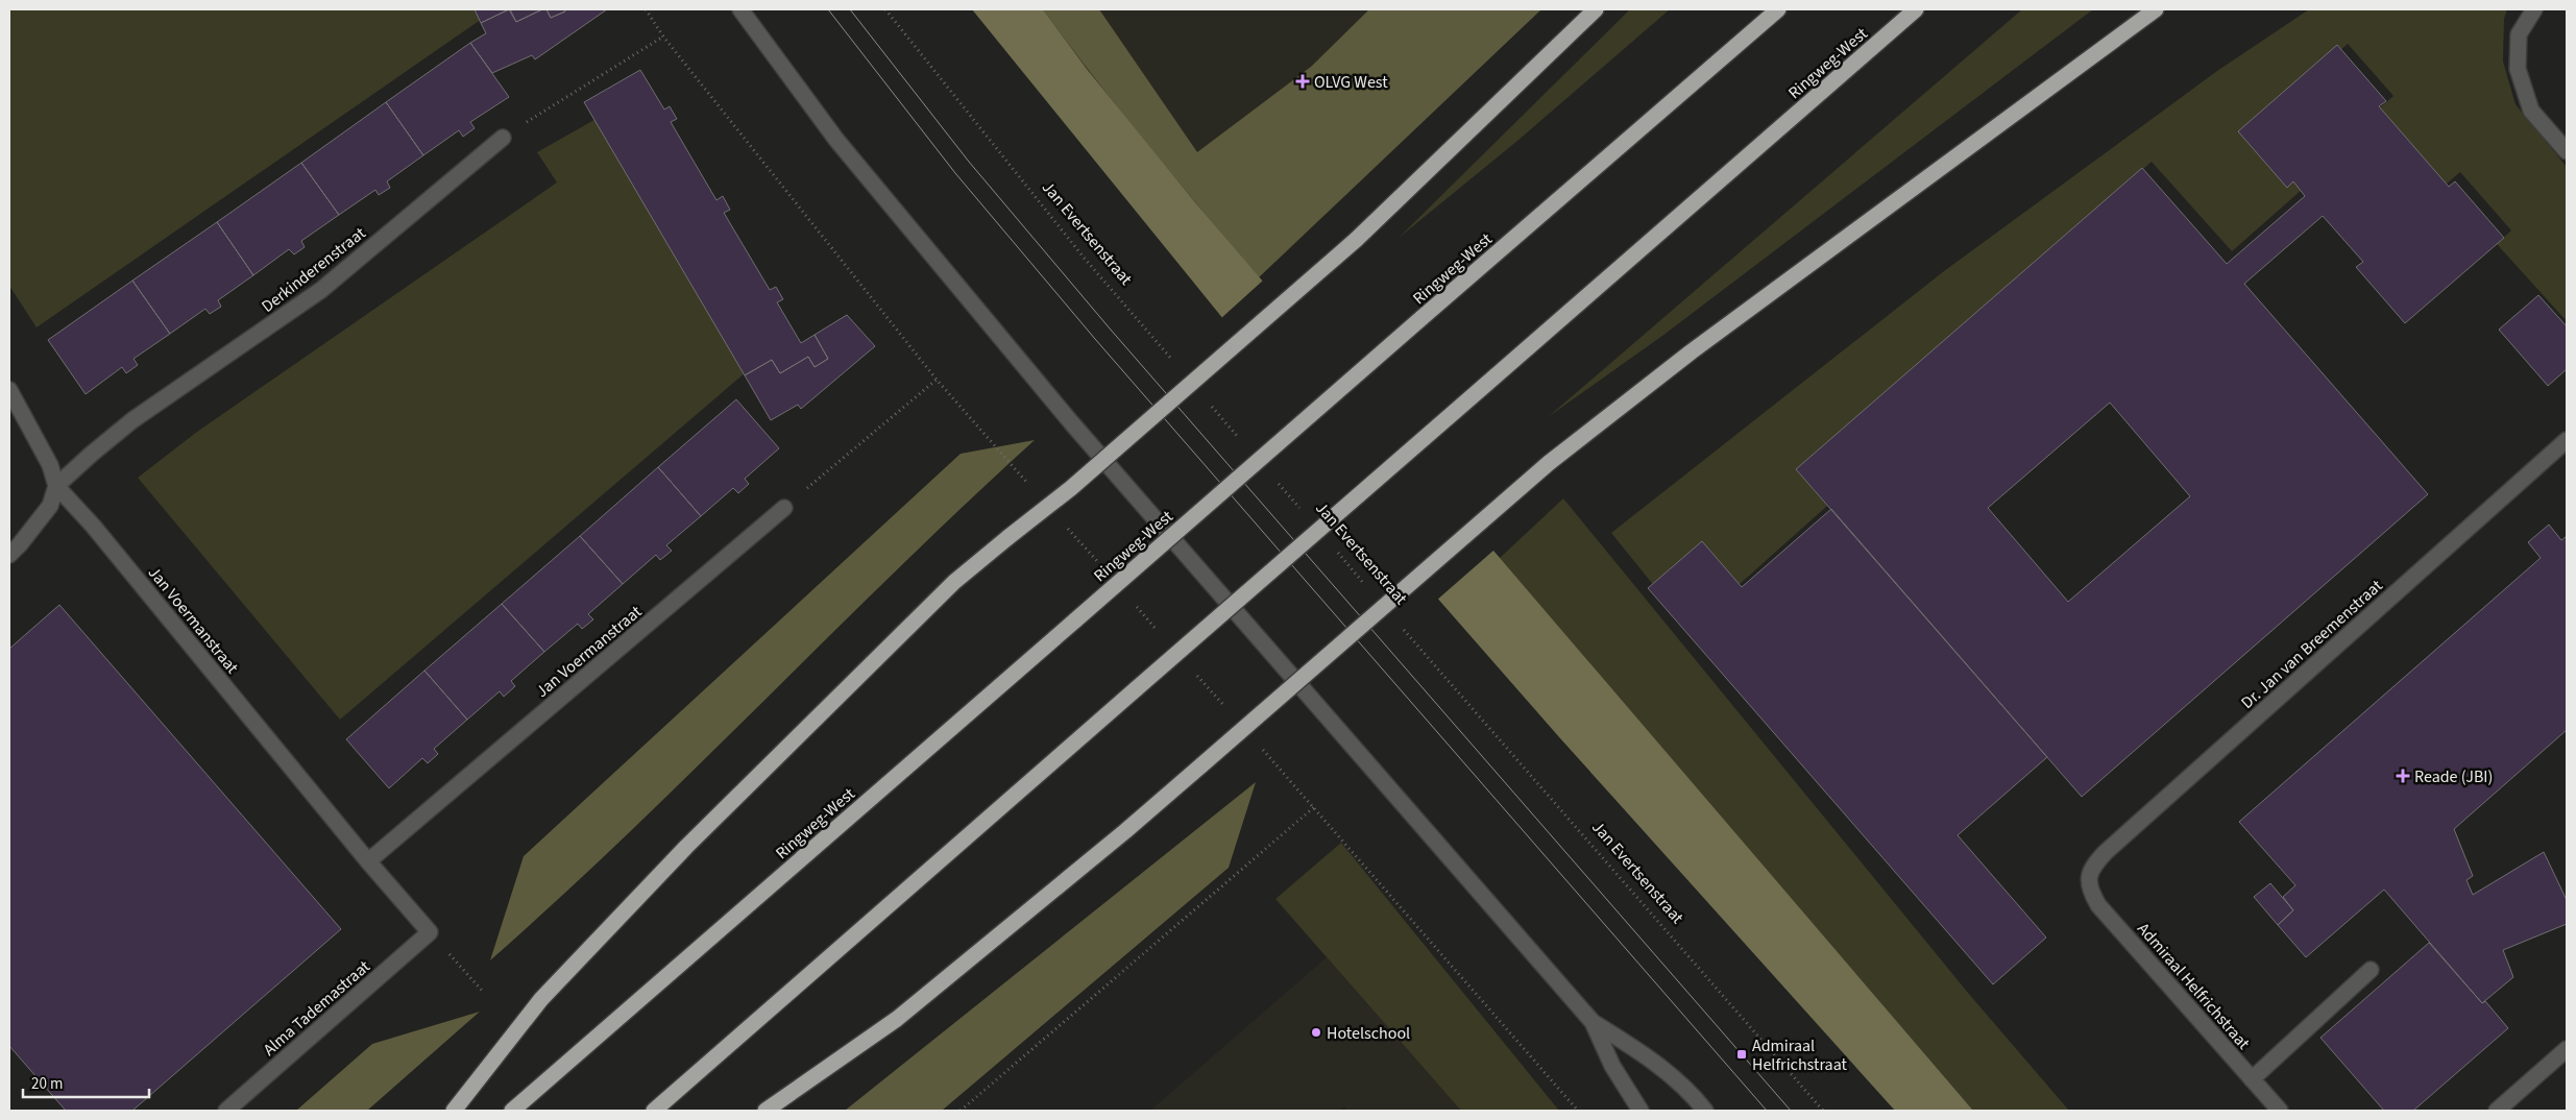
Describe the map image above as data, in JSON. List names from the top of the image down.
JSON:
{
  "streets": {
    "highway": ["Ringweg-West"],
    "street": [
      "Derkinderenstraat",
      "Jan Voermanstraat",
      "Dr. Jan van Breemenstraat",
      "Admiraal Helfrichstraat",
      "Alma Tademastraat"
    ],
    "path": ["Jan Evertsenstraat"]
  },
  "crossings": [
    ["Derkinderenstraat", "Jan Voermanstraat"],
    ["Jan Voermanstraat", "Alma Tademastraat"],
    ["Dr. Jan van Breemenstraat", "Admiraal Helfrichstraat"]
  ],
  "places": {
    "health": ["OLVG West", "Reade (JBI)"],
    "other": ["Hotelschool"],
    "transit": ["Admiraal Helfrichstraat"]
  },
  "scale_bar": "20 m"
}
